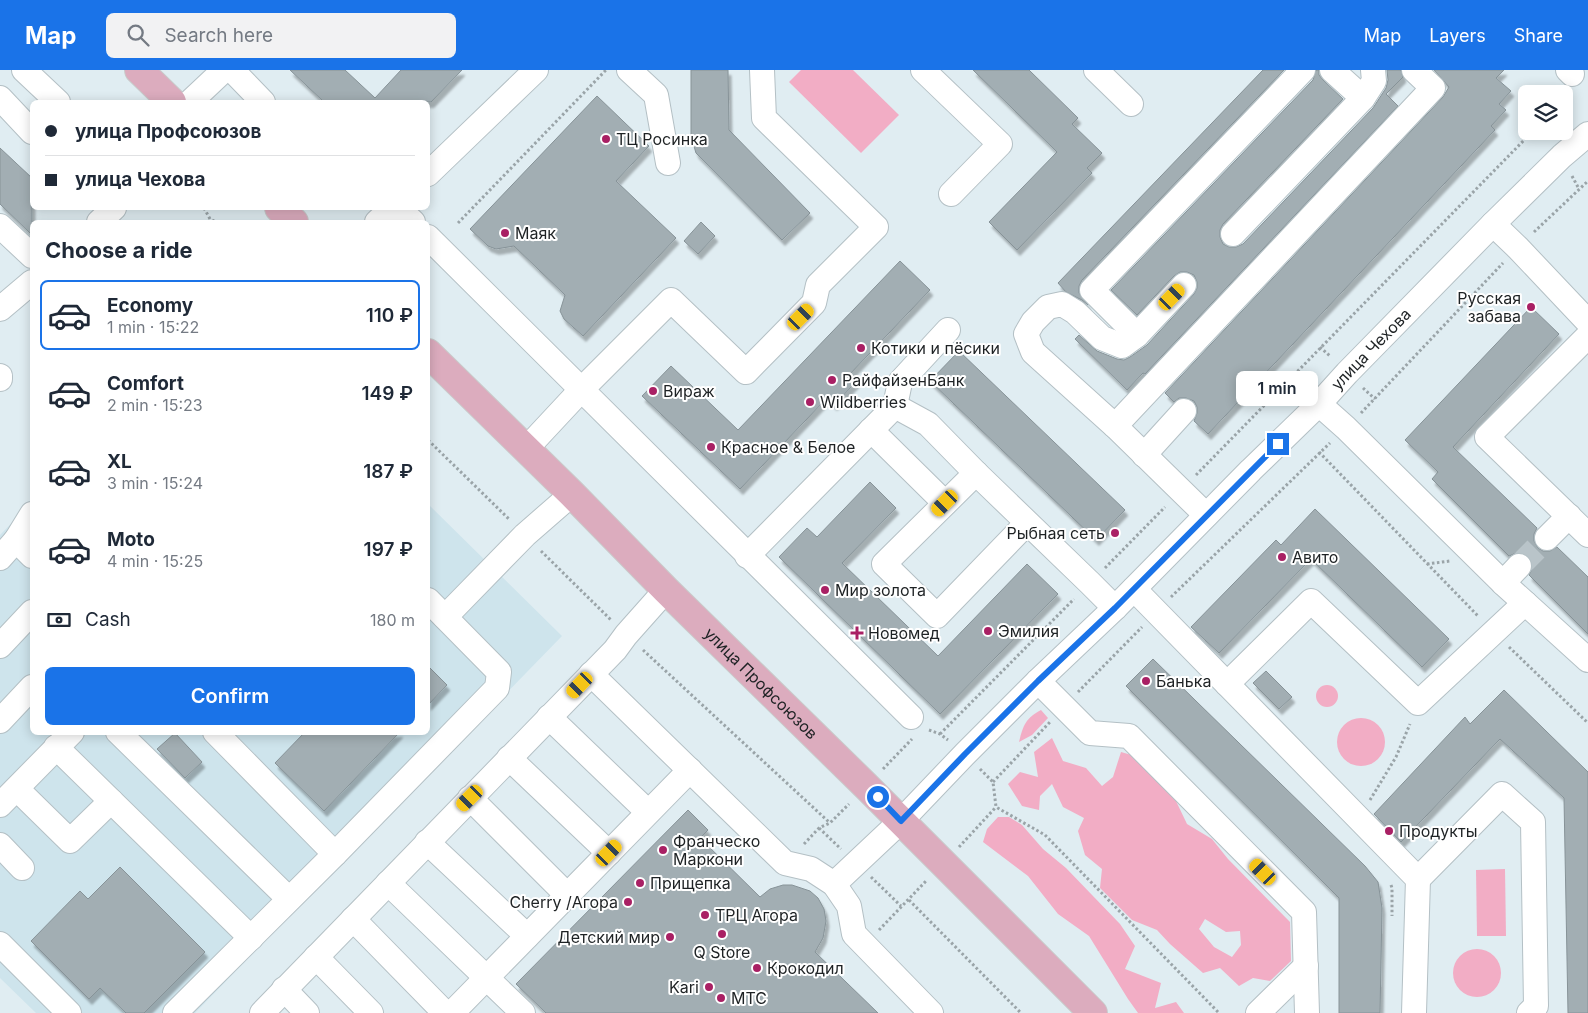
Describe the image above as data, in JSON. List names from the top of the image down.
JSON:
{
  "streets": {
    "main road": ["улица Профсоюзов"],
    "street": ["улица Чехова"]
  },
  "crossings": [
    ["улица Чехова", "улица Профсоюзов"]
  ],
  "places": {
    "other": [
      "ТЦ Росинка",
      "Маяк",
      "Русская забава",
      "Котики и пёсики",
      "РайфайзенБанк",
      "Вираж",
      "Wildberries",
      "Красное & Белое",
      "Рыбная сеть",
      "Авито",
      "Мир золота",
      "Эмилия",
      "Банька",
      "Продукты",
      "Франческо Маркони",
      "Прищепка",
      "Cherry /Агора",
      "ТРЦ Агора",
      "Q Store",
      "Детский мир",
      "Крокодил",
      "Kari",
      "МТС"
    ],
    "health": ["Новомед"]
  },
  "page": {
    "header": "Map",
    "search": "Search here",
    "nav": ["Map", "Layers", "Share"],
    "banner": ["улица Профсоюзов", "улица Чехова"],
    "heading": "Choose a ride",
    "list": [
      {
        "name": "Economy",
        "note": "1 min · 15:22",
        "value": "110 ₽"
      },
      {
        "name": "Comfort",
        "note": "2 min · 15:23",
        "value": "149 ₽"
      },
      {
        "name": "XL",
        "note": "3 min · 15:24",
        "value": "187 ₽"
      },
      {
        "name": "Moto",
        "note": "4 min · 15:25",
        "value": "197 ₽"
      }
    ],
    "bubble": "1 min",
    "pay": ["Cash", "180 m"],
    "buttons": "Confirm"
  }
}
